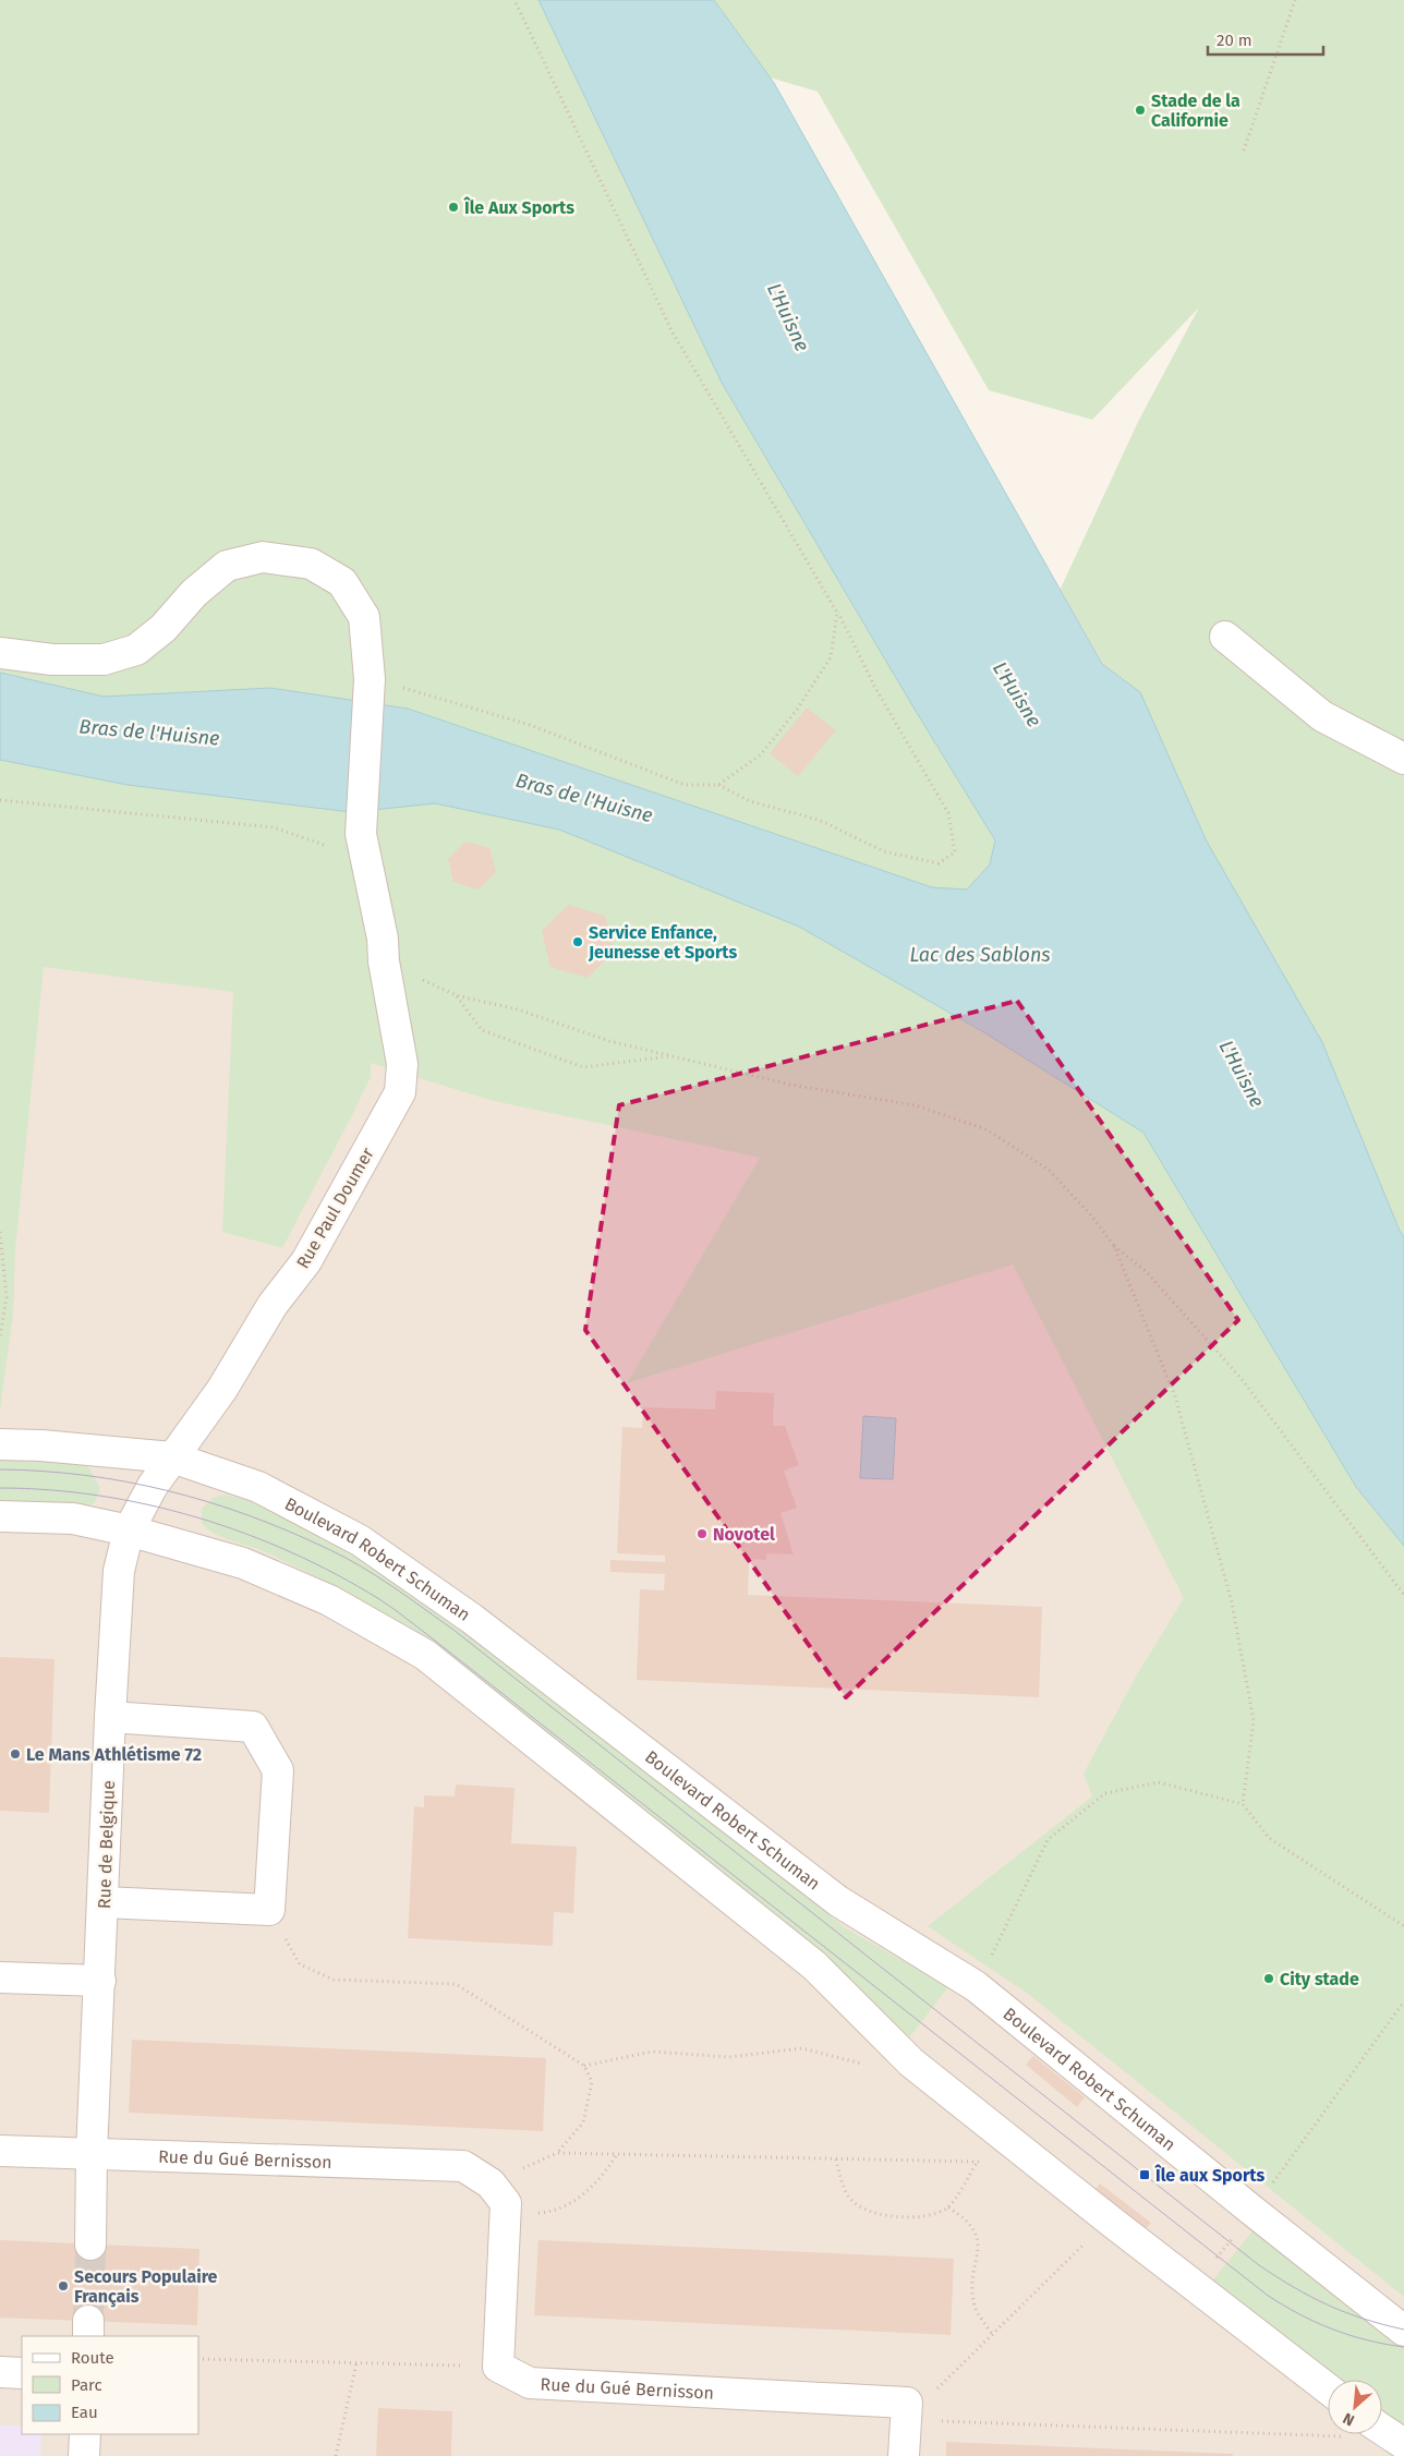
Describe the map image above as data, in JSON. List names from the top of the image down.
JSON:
{
  "streets": {
    "street": [
      "Rue Paul Doumer",
      "Boulevard Robert Schuman",
      "Rue de Belgique",
      "Rue du Gué Bernisson"
    ]
  },
  "crossings": [
    ["Rue Paul Doumer", "Boulevard Robert Schuman"],
    ["Rue Paul Doumer", "Rue de Belgique"],
    ["Boulevard Robert Schuman", "Rue de Belgique"],
    ["Rue de Belgique", "Rue du Gué Bernisson"]
  ],
  "water": ["L'Huisne", "Bras de l'Huisne", "Lac des Sablons"],
  "places": {
    "other": [
      "Stade de la Californie",
      "Île Aux Sports",
      "Service Enfance, Jeunesse et Sports",
      "Novotel",
      "Le Mans Athlétisme 72",
      "City stade",
      "Secours Populaire Français"
    ],
    "transit": ["Île aux Sports"]
  },
  "legend": ["Route", "Parc", "Eau"],
  "scale_bar": "20 m",
  "north": "bottom left"
}
